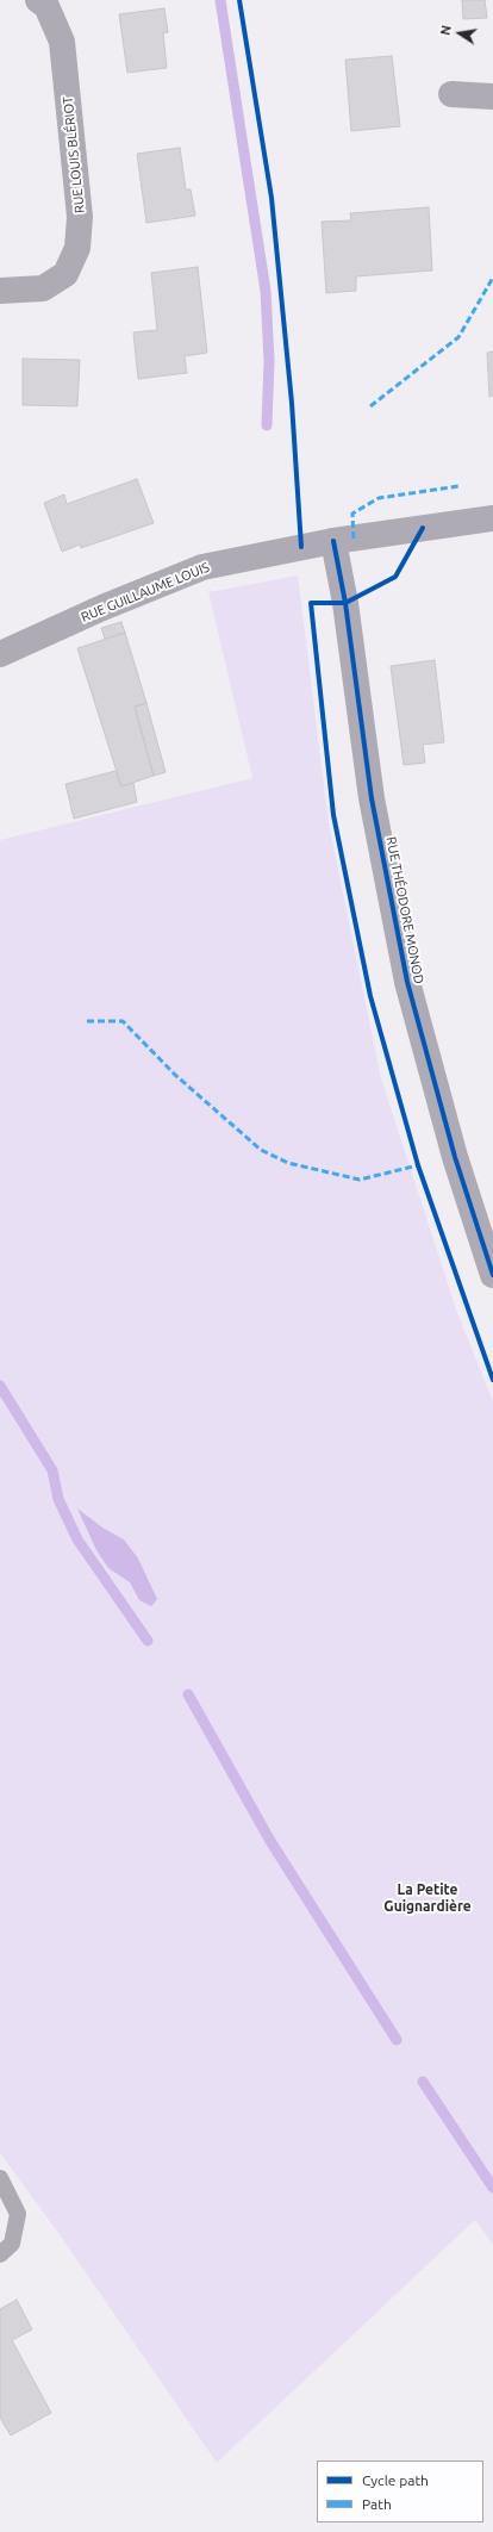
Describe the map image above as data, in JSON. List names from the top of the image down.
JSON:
{
  "streets": {
    "street": ["RUE LOUIS BLÉRIOT", "RUE GUILLAUME LOUIS", "RUE THÉODORE MONOD"]
  },
  "crossings": [
    ["RUE GUILLAUME LOUIS", "RUE THÉODORE MONOD"]
  ],
  "districts": ["La Petite Guignardière"],
  "legend": ["Cycle path", "Path"],
  "north": "left"
}
